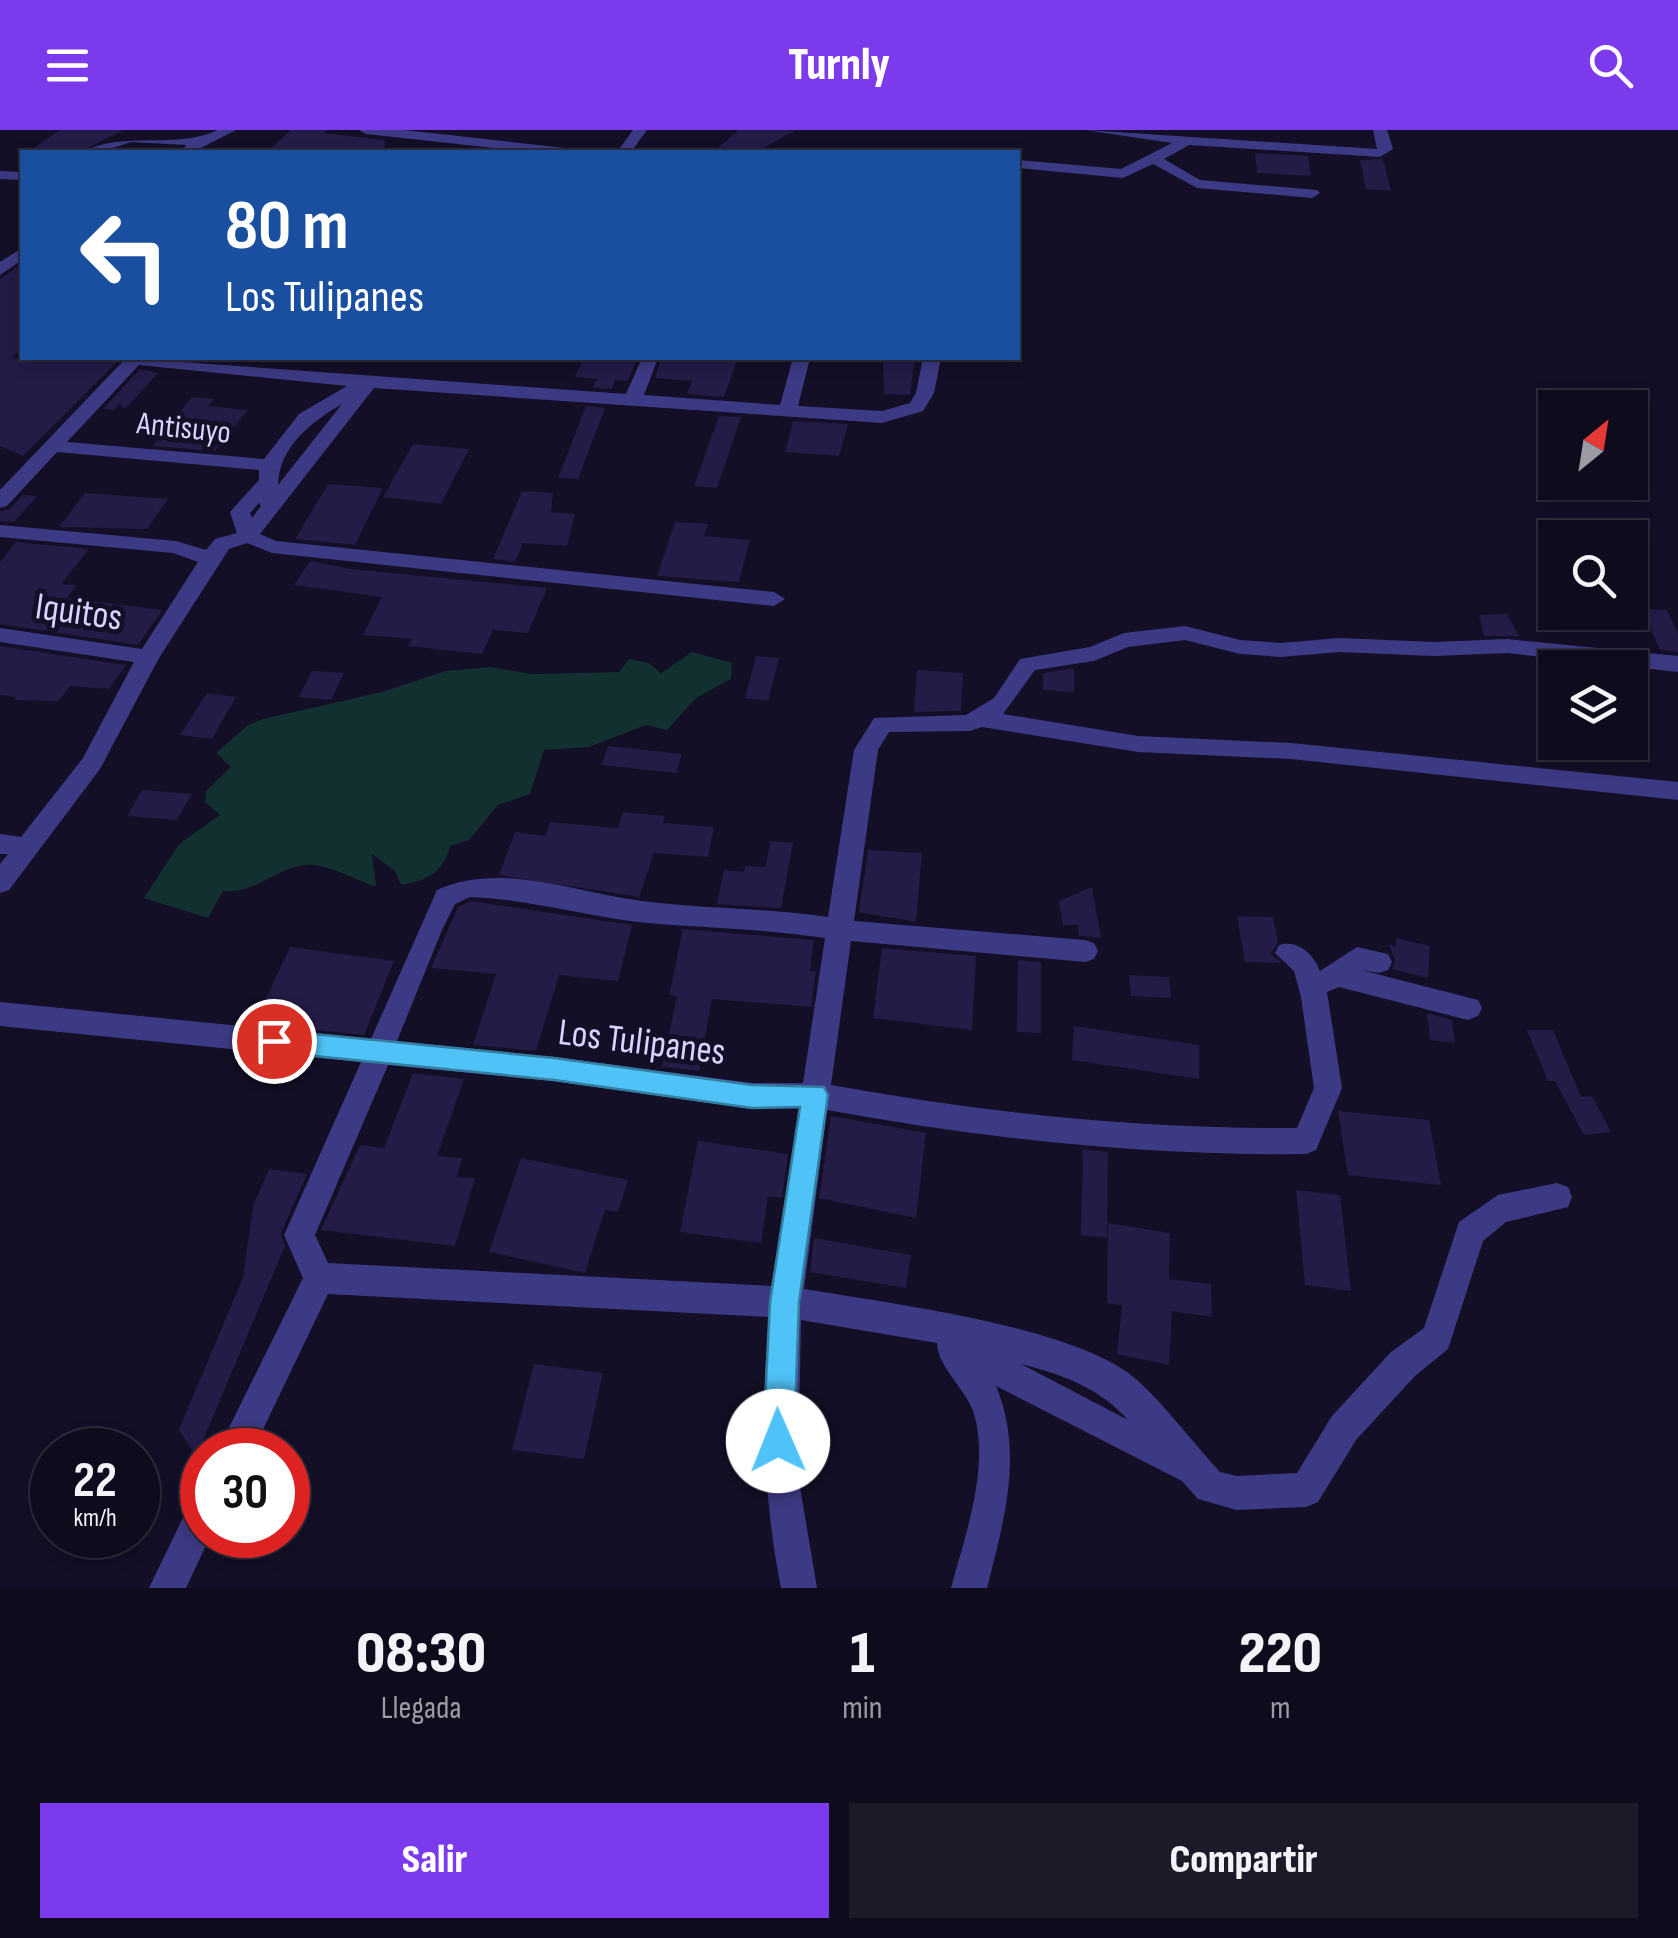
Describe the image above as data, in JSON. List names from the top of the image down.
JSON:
{
  "streets": {
    "street": ["Antisuyo", "Iquitos", "Los Tulipanes"]
  },
  "north": "top right",
  "page": {
    "header": "Turnly",
    "turn": ["80 m", "Los Tulipanes"],
    "speed": "22 km/h",
    "limit": "30",
    "eta": [
      "08:30",
      "Llegada",
      "1",
      "min",
      "220",
      "m"
    ],
    "buttons": ["Salir", "Compartir"]
  }
}
